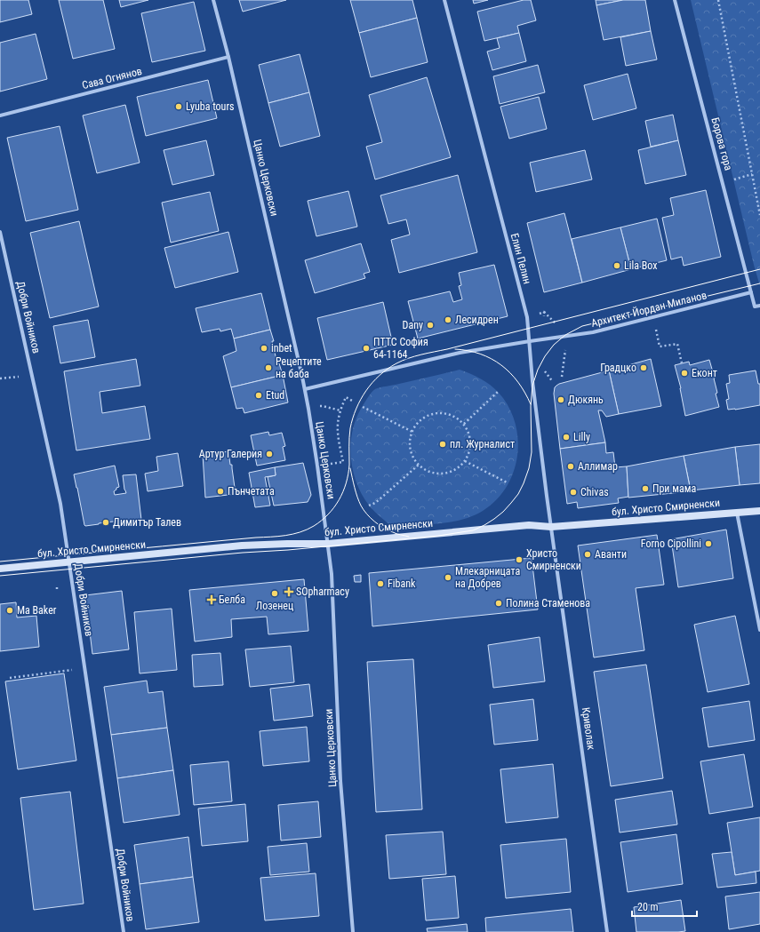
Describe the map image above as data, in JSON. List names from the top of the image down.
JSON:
{
  "streets": {
    "street": [
      "Сава Огнянов",
      "Борова гора",
      "Цанко Церковски",
      "Елин Пелин",
      "Архитект Йордан Миланов",
      "Добри Войников",
      "бул. Христо Смирненски",
      "Криволак"
    ]
  },
  "crossings": [
    ["Сава Огнянов", "Цанко Церковски"],
    ["Борова гора", "Архитект Йордан Миланов"],
    ["Цанко Церковски", "бул. Христо Смирненски"],
    ["Елин Пелин", "Архитект Йордан Миланов"],
    ["Елин Пелин", "бул. Христо Смирненски"],
    ["Елин Пелин", "Криволак"],
    ["Добри Войников", "бул. Христо Смирненски"],
    ["бул. Христо Смирненски", "Криволак"]
  ],
  "places": {
    "other": [
      "Lyuba tours",
      "Lila Box",
      "Лесидрен",
      "Dany",
      "inbet",
      "ПТТС София 64-1164",
      "Рецептите на баба",
      "Градцко",
      "Еконт",
      "Etud",
      "Дюкянь",
      "Lilly",
      "пл. Журналист",
      "Артур Галерия",
      "Аллимар",
      "При мама",
      "Пънчетата",
      "Chivas",
      "Димитър Талев",
      "Forno Cipollini",
      "Аванти",
      "Христо Смирненски",
      "Млекарницата на Добрев",
      "Fibank",
      "Лозенец",
      "Полина Стаменова",
      "Ma Baker"
    ],
    "health": ["SOpharmacy", "Белба"]
  },
  "scale_bar": "20 m"
}
